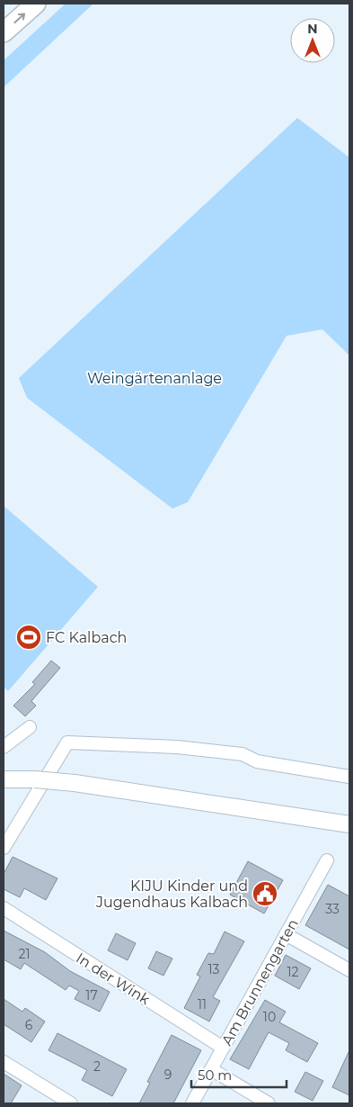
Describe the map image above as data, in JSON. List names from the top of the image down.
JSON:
{
  "streets": {
    "street": ["In der Wink", "Am Brunnengarten"]
  },
  "crossings": [
    ["In der Wink", "Am Brunnengarten"]
  ],
  "parks": ["Weingärtenanlage"],
  "places": {
    "sports": ["FC Kalbach"],
    "public building": ["KIJU Kinder und Jugendhaus Kalbach"]
  },
  "house_numbers": [
    "33",
    "21",
    "13",
    "12",
    "17",
    "11",
    "10",
    "6",
    "2",
    "9"
  ],
  "scale_bar": "50 m",
  "north": "top"
}
